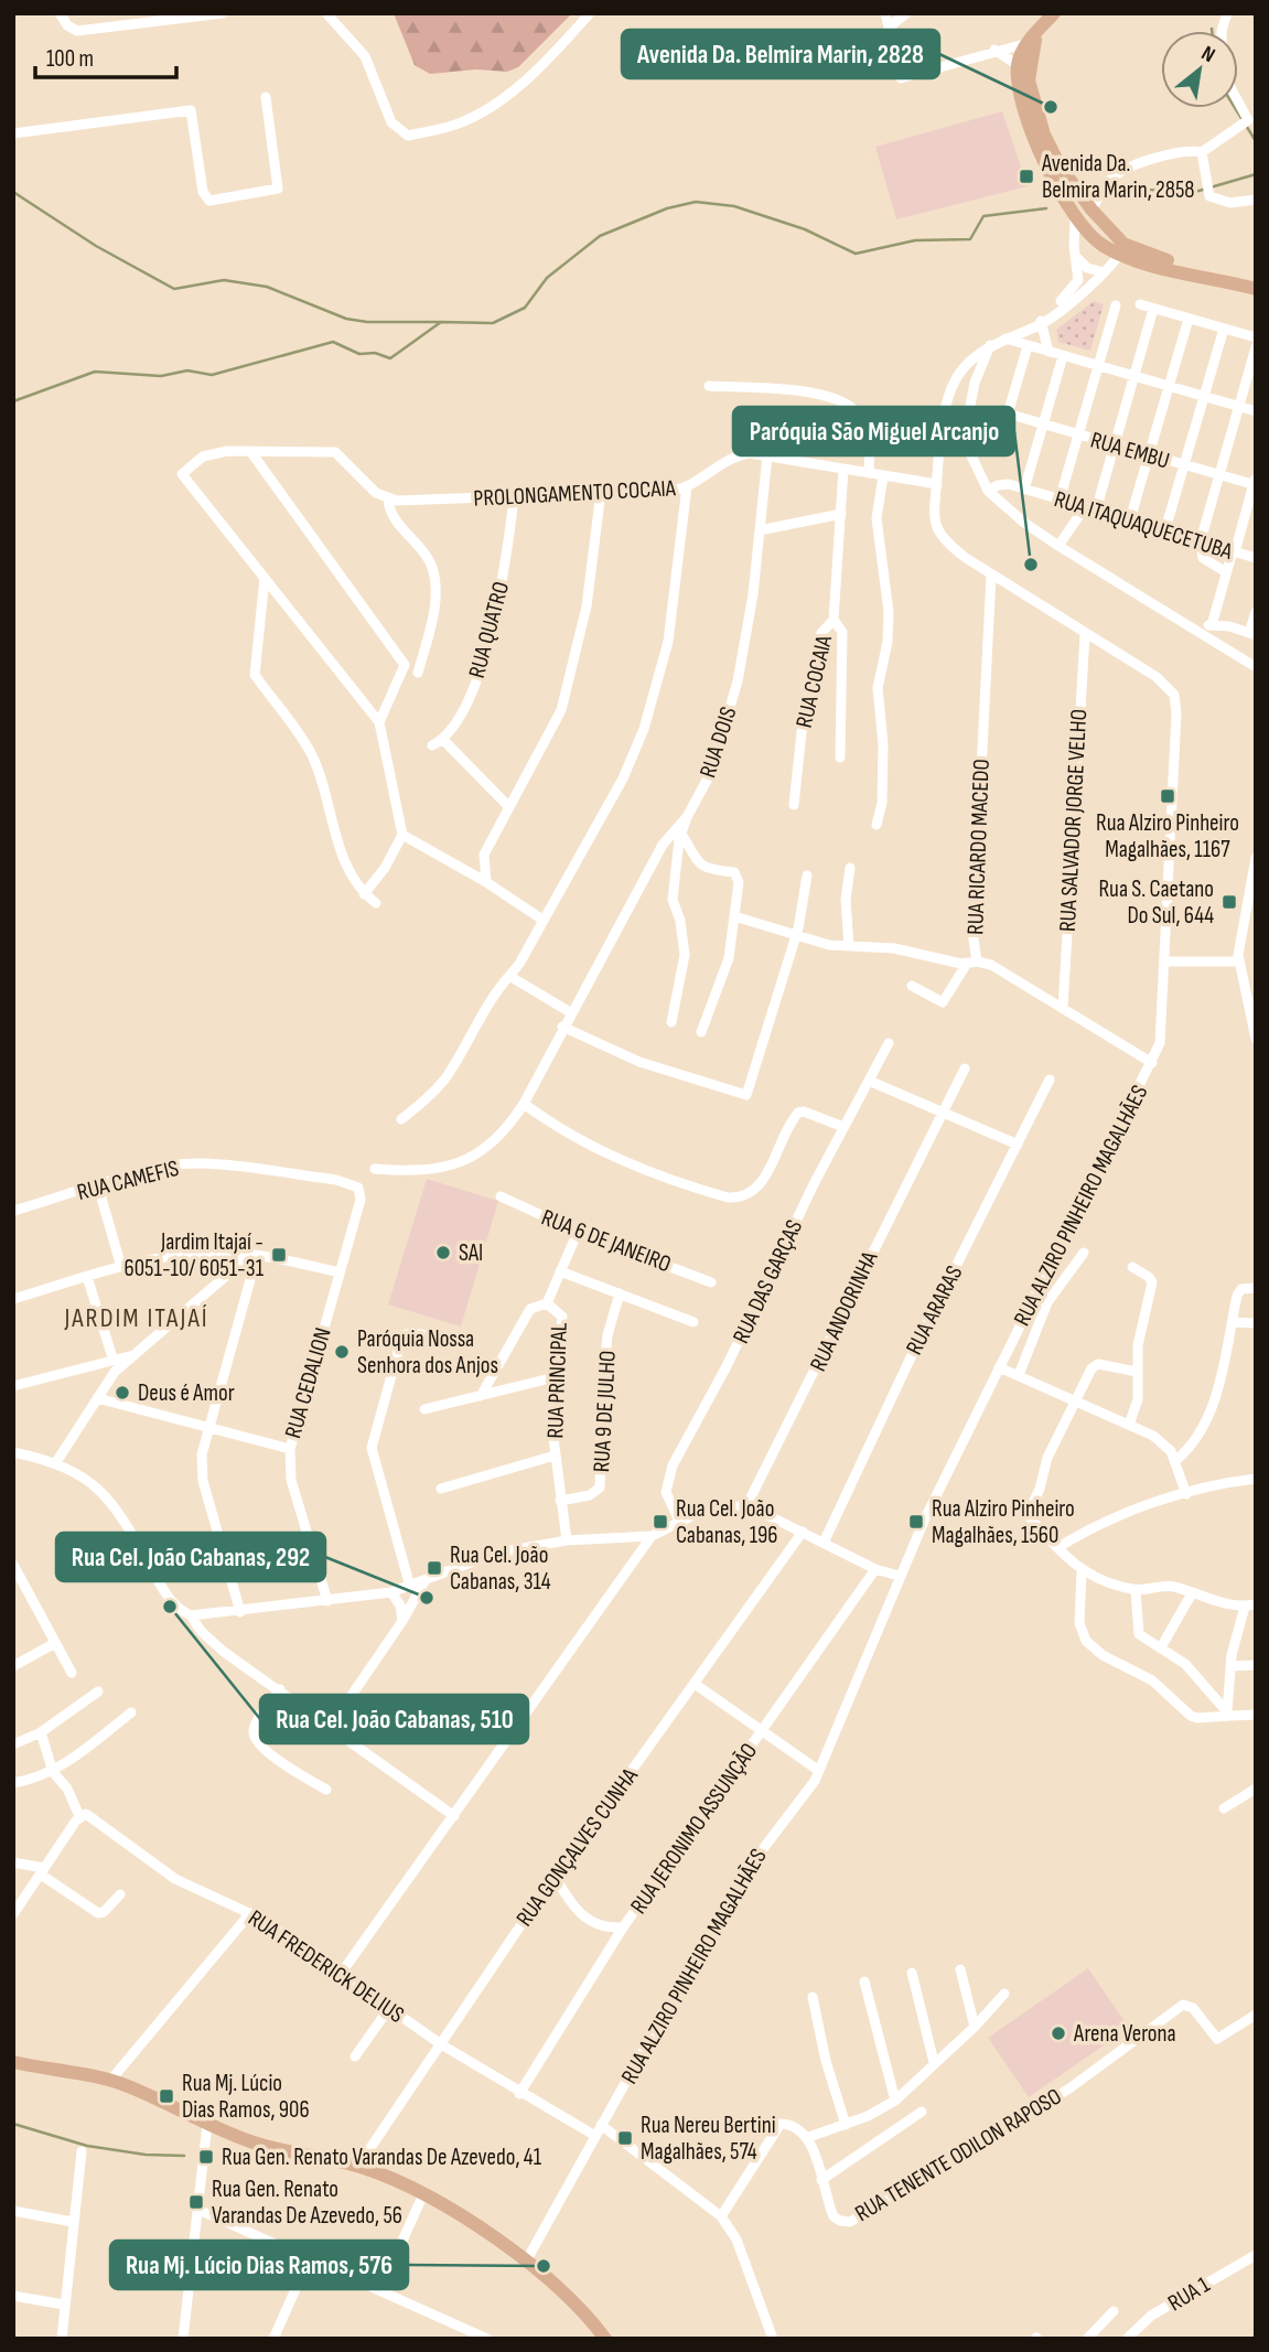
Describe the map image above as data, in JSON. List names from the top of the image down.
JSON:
{
  "streets": {
    "street": [
      "RUA EMBU",
      "PROLONGAMENTO COCAIA",
      "RUA ITAQUAQUECETUBA",
      "RUA QUATRO",
      "RUA COCAIA",
      "RUA DOIS",
      "RUA SALVADOR JORGE VELHO",
      "RUA RICARDO MACEDO",
      "RUA CAMEFIS",
      "RUA ALZIRO PINHEIRO MAGALHÃES",
      "RUA 6 DE JANEIRO",
      "RUA DAS GARÇAS",
      "RUA ARARAS",
      "RUA ANDORINHA",
      "RUA PRINCIPAL",
      "RUA CEDALION",
      "RUA 9 DE JULHO",
      "RUA JERONIMO ASSUNÇÃO",
      "RUA GONÇALVES CUNHA",
      "RUA FREDERICK DELIUS",
      "RUA TENENTE ODILON RAPOSO",
      "RUA 1"
    ]
  },
  "crossings": [
    ["PROLONGAMENTO COCAIA", "RUA QUATRO"],
    ["PROLONGAMENTO COCAIA", "RUA COCAIA"],
    ["PROLONGAMENTO COCAIA", "RUA DOIS"],
    ["PROLONGAMENTO COCAIA", "RUA ALZIRO PINHEIRO MAGALHÃES"],
    ["RUA SALVADOR JORGE VELHO", "RUA RICARDO MACEDO"],
    ["RUA SALVADOR JORGE VELHO", "RUA ALZIRO PINHEIRO MAGALHÃES"],
    ["RUA RICARDO MACEDO", "RUA ALZIRO PINHEIRO MAGALHÃES"],
    ["RUA CAMEFIS", "RUA CEDALION"],
    ["RUA ALZIRO PINHEIRO MAGALHÃES", "RUA FREDERICK DELIUS"],
    ["RUA 6 DE JANEIRO", "RUA PRINCIPAL"],
    ["RUA PRINCIPAL", "RUA 9 DE JULHO"],
    ["RUA JERONIMO ASSUNÇÃO", "RUA FREDERICK DELIUS"],
    ["RUA GONÇALVES CUNHA", "RUA FREDERICK DELIUS"]
  ],
  "districts": ["JARDIM ITAJAÍ"],
  "places": {
    "other": [
      "Avenida Da. Belmira Marin, 2828",
      "Paróquia São Miguel Arcanjo",
      "SAI",
      "Paróquia Nossa Senhora dos Anjos",
      "Deus é Amor",
      "Rua Cel. João Cabanas, 292",
      "Rua Cel. João Cabanas, 510",
      "Arena Verona",
      "Rua Mj. Lúcio Dias Ramos, 576"
    ],
    "transit": [
      "Avenida Da. Belmira Marin, 2858",
      "Rua Alziro Pinheiro Magalhães, 1167",
      "Rua S. Caetano Do Sul, 644",
      "Jardim Itajaí - 6051-10/ 6051-31",
      "Rua Cel. João Cabanas, 196",
      "Rua Alziro Pinheiro Magalhães, 1560",
      "Rua Cel. João Cabanas, 314",
      "Rua Mj. Lúcio Dias Ramos, 906",
      "Rua Nereu Bertini Magalhães, 574",
      "Rua Gen. Renato Varandas De Azevedo, 41",
      "Rua Gen. Renato Varandas De Azevedo, 56"
    ]
  },
  "scale_bar": "100 m",
  "north": "top right"
}
